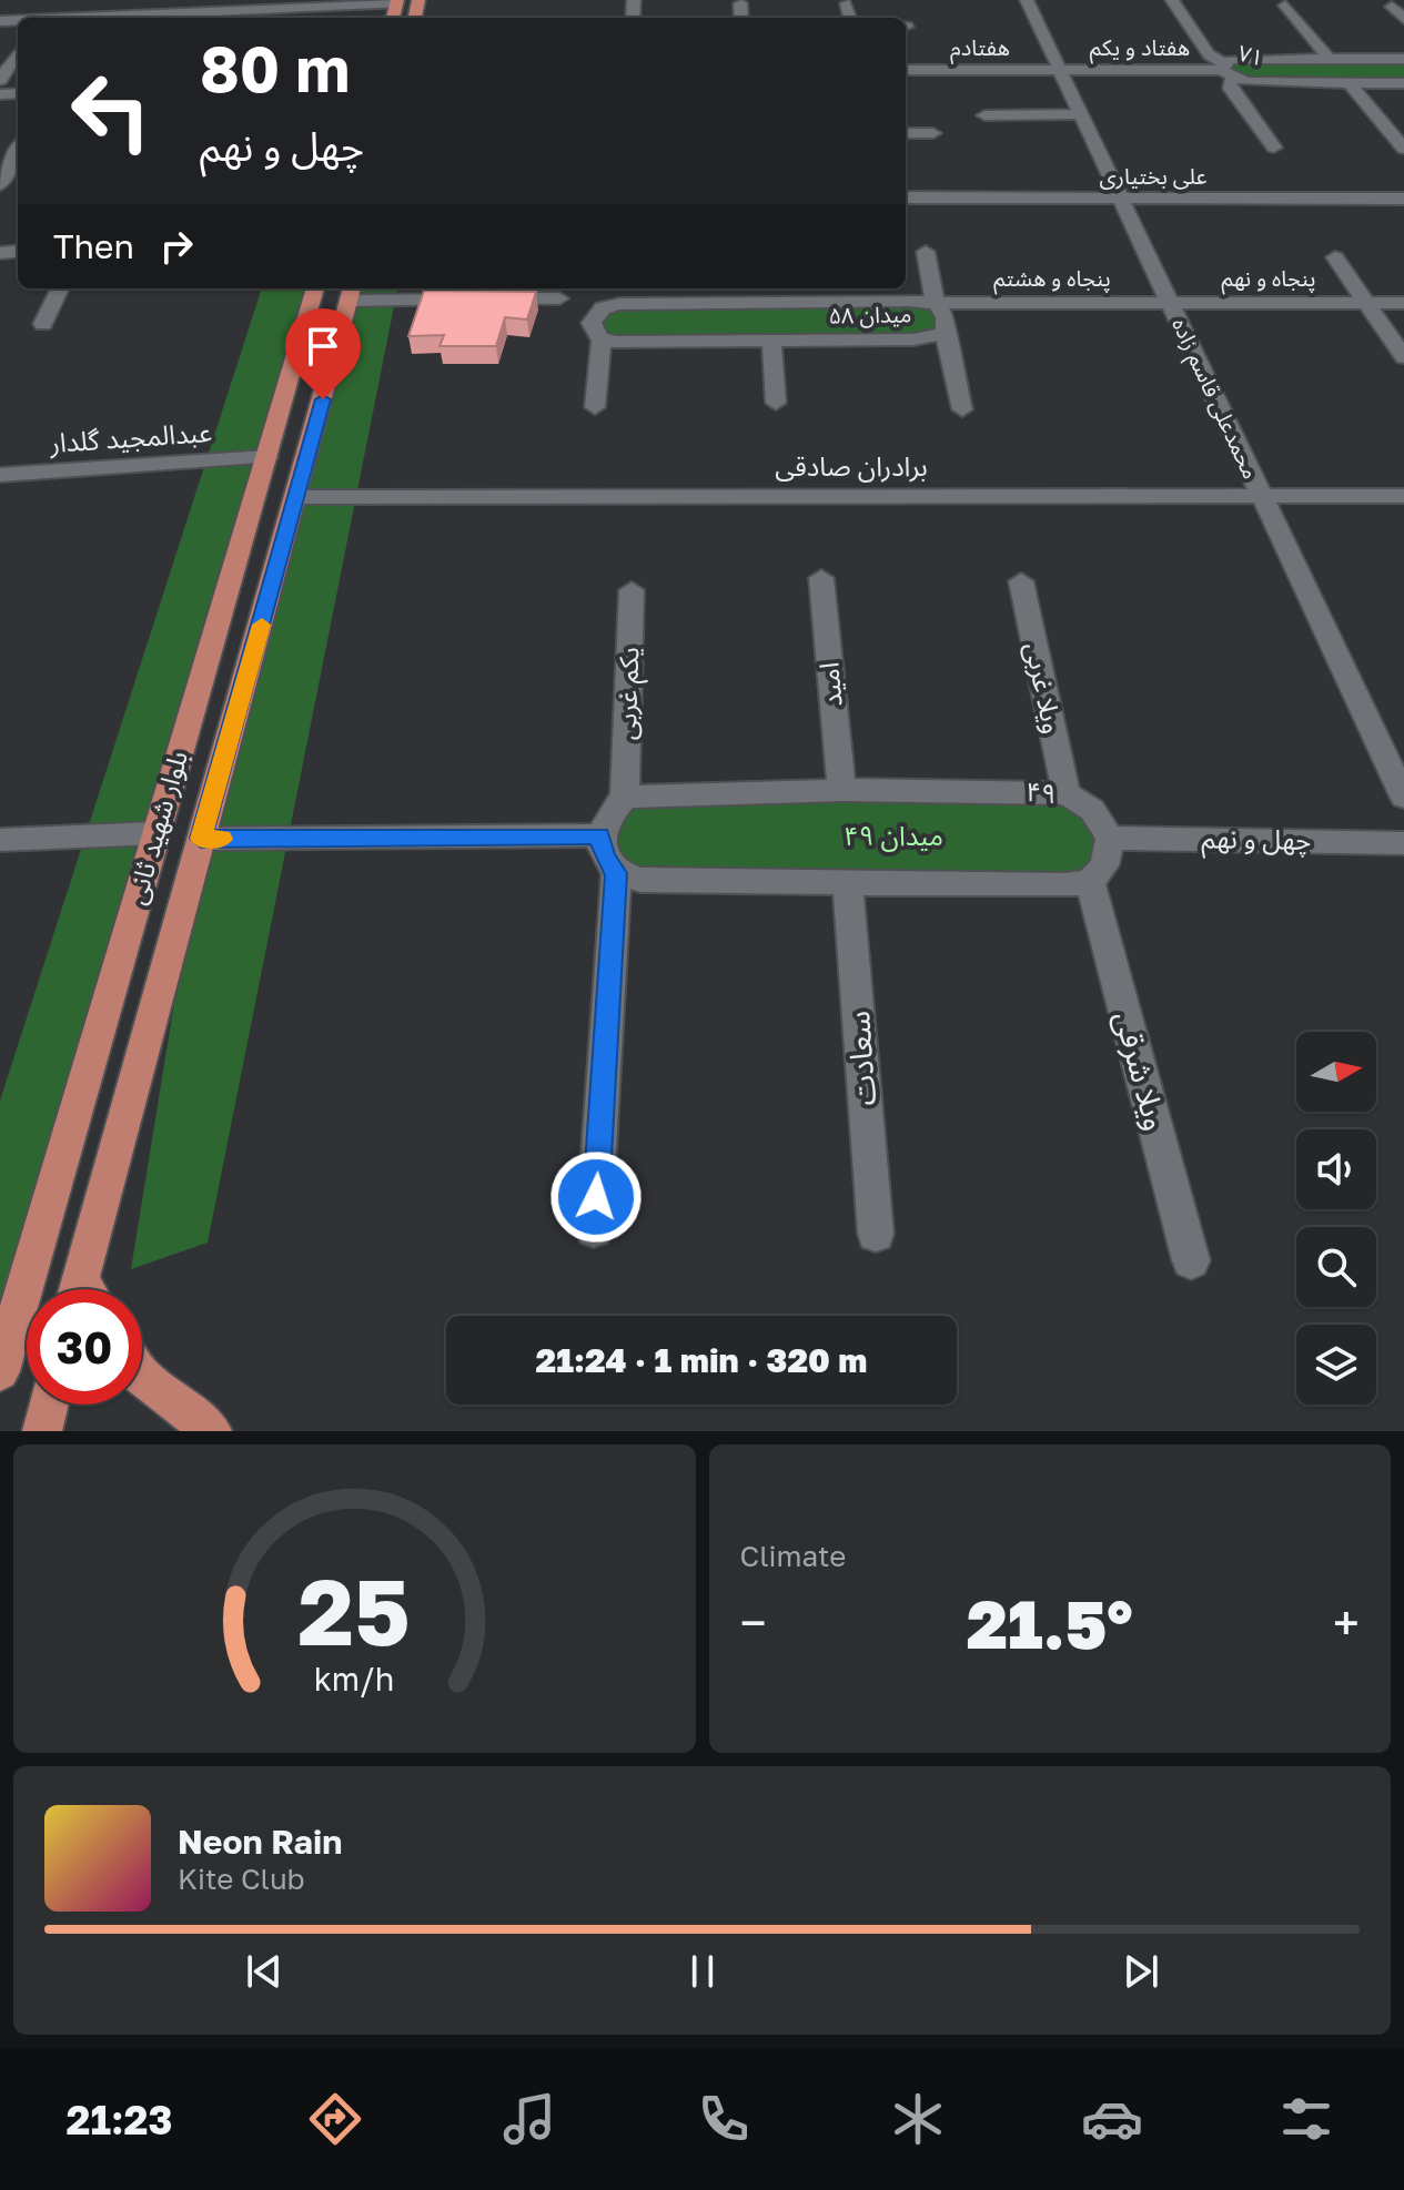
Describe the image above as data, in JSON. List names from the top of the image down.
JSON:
{
  "streets": {
    "main road": ["بلوار شهید ثانی"],
    "street": [
      "هفتادم",
      "هفتاد و یکم",
      "۷۱",
      "علی بختیاری",
      "پنجاه و هشتم",
      "پنجاه و نهم",
      "میدان ۵۸",
      "محمدعلی قاسم زاده",
      "عبدالمجید گلدار",
      "برادران صادقی",
      "امید",
      "ویلا غربی",
      "یکم غربی",
      "۴۹",
      "چهل و نهم",
      "سعادت",
      "ویلا شرقی"
    ]
  },
  "crossings": [
    ["هفتادم", "هفتاد و یکم"],
    ["هفتادم", "محمدعلی قاسم زاده"],
    ["هفتاد و یکم", "۷۱"],
    ["هفتاد و یکم", "محمدعلی قاسم زاده"],
    ["علی بختیاری", "محمدعلی قاسم زاده"],
    ["پنجاه و هشتم", "پنجاه و نهم"],
    ["پنجاه و هشتم", "میدان ۵۸"],
    ["پنجاه و هشتم", "محمدعلی قاسم زاده"],
    ["پنجاه و نهم", "محمدعلی قاسم زاده"],
    ["محمدعلی قاسم زاده", "برادران صادقی"],
    ["عبدالمجید گلدار", "بلوار شهید ثانی"],
    ["برادران صادقی", "بلوار شهید ثانی"],
    ["امید", "۴۹"],
    ["ویلا غربی", "۴۹"],
    ["یکم غربی", "۴۹"],
    ["۴۹", "چهل و نهم"]
  ],
  "parks": ["میدان ۴۹"],
  "north": "right",
  "page": {
    "turn": ["80 m", "چهل و نهم"],
    "then": "Then",
    "limit": "30",
    "trip": "21:24 · 1 min · 320 m",
    "tile": "Climate",
    "heat": ["−", "21.5°", "+"],
    "song": ["Neon Rain", "Kite Club"],
    "tabs": "21:23",
    "gauge": ["25", "km/h"]
  }
}
